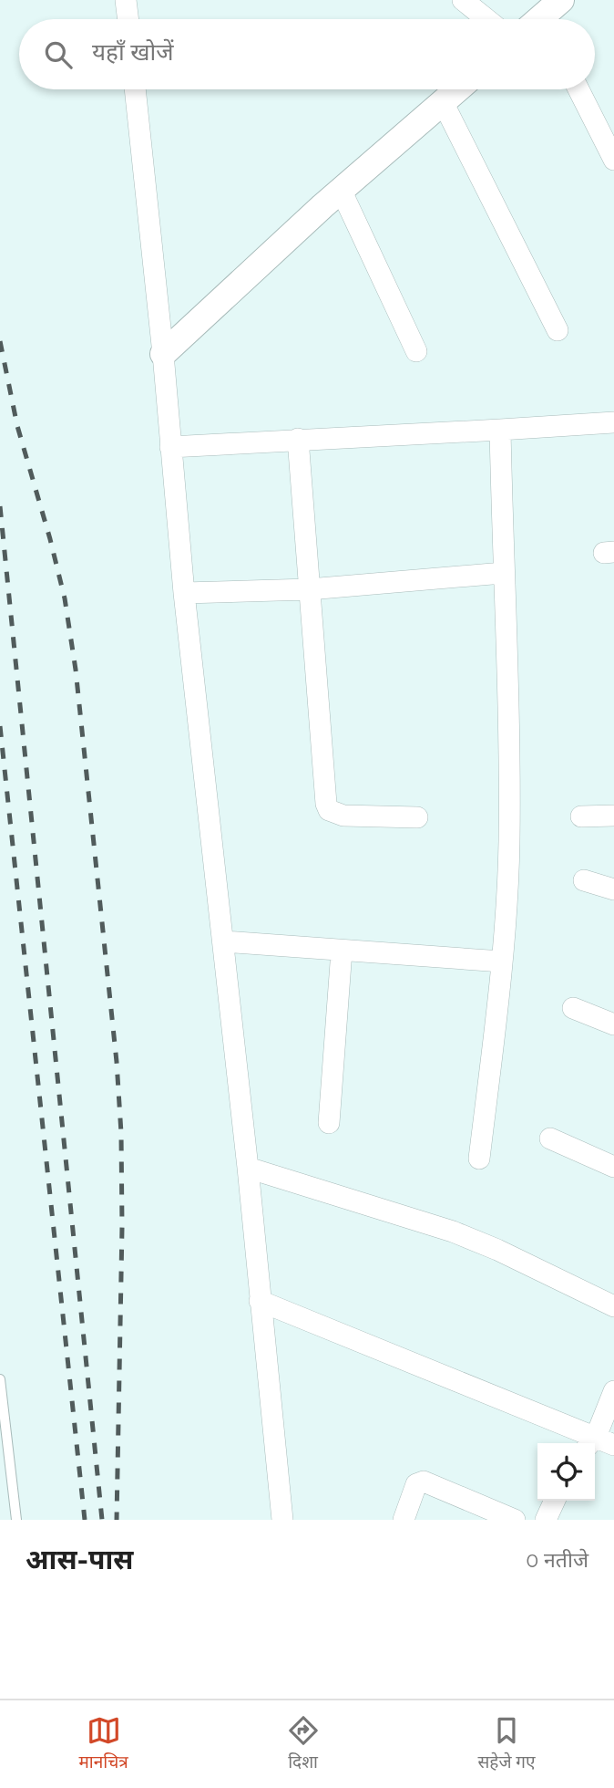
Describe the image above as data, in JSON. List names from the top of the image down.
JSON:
{
  "page": {
    "search": "यहाँ खोजें",
    "heading": ["आस-पास", "0 नतीजे"],
    "nav": ["मानचित्र", "दिशा", "सहेजे गए"]
  }
}
